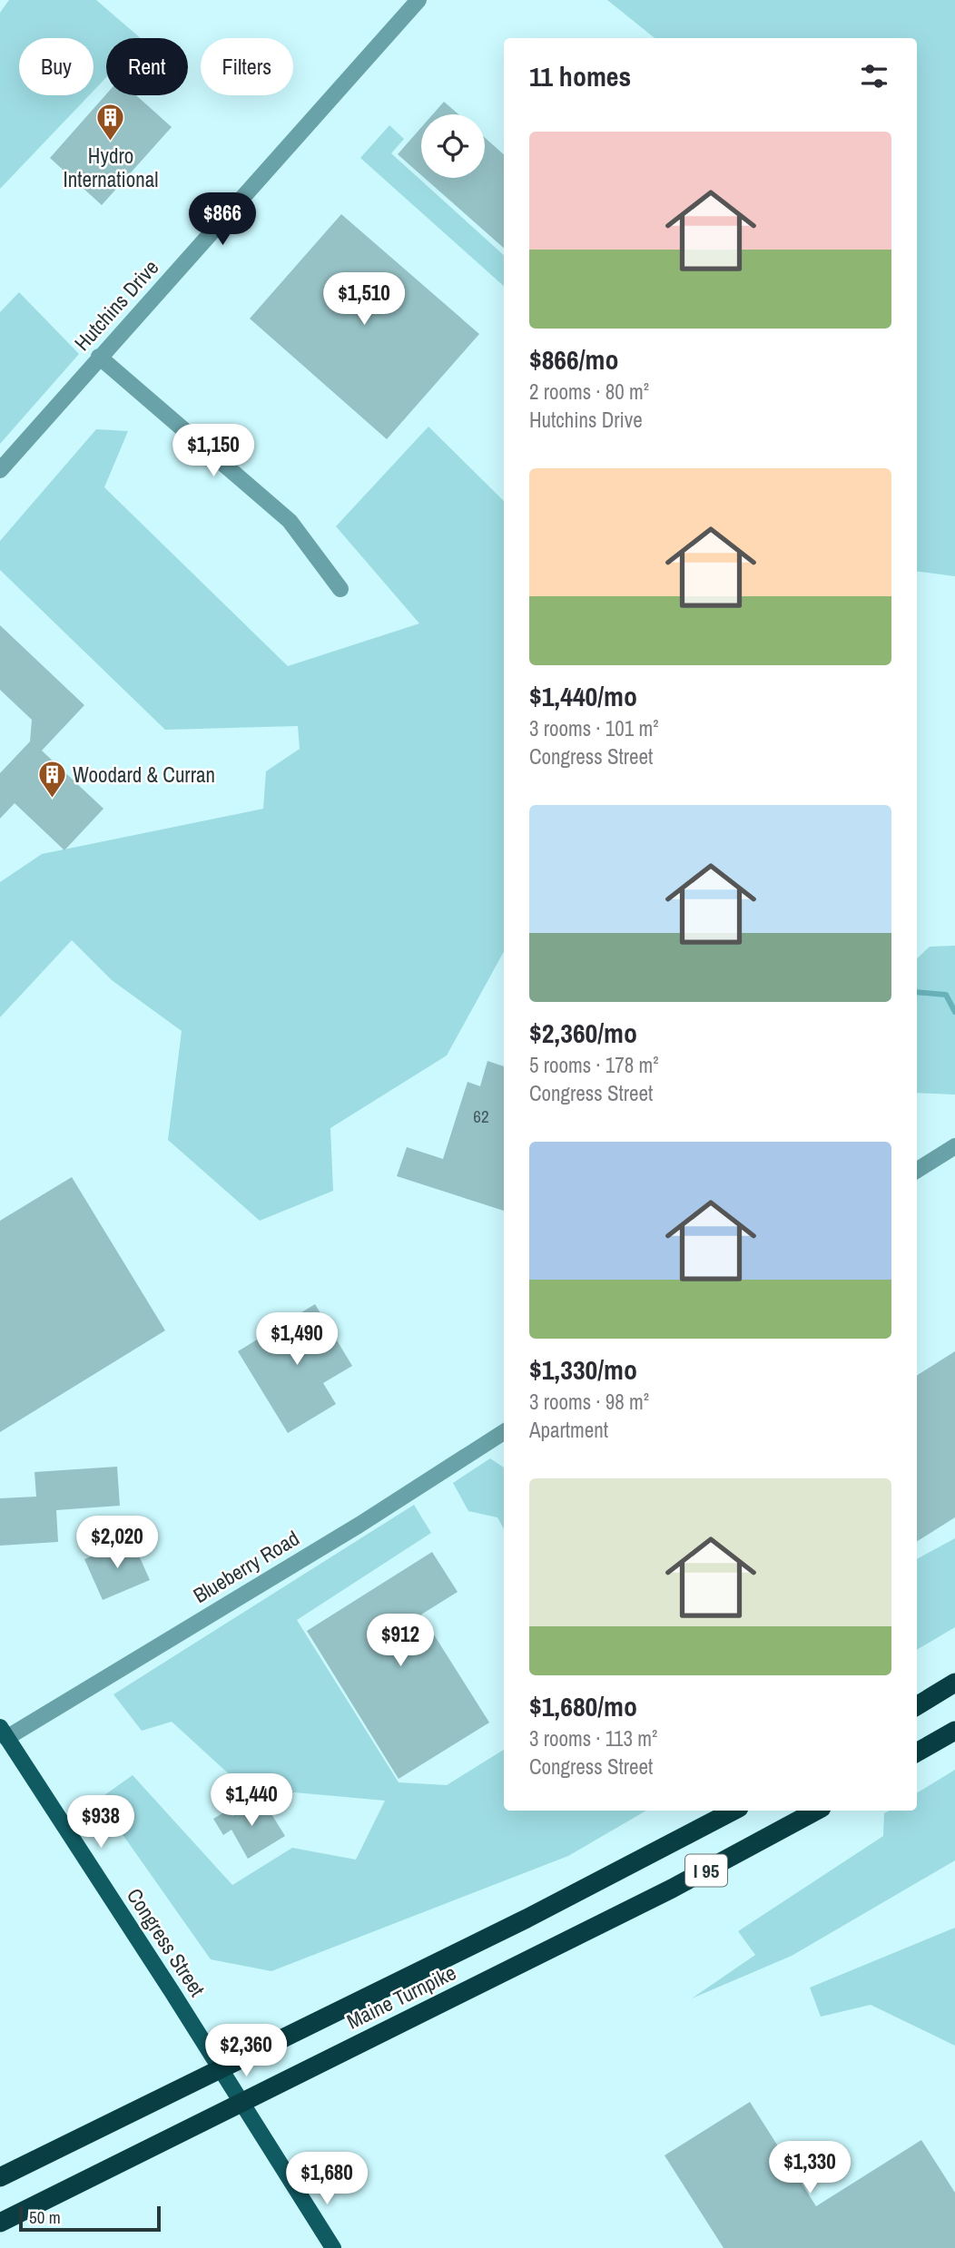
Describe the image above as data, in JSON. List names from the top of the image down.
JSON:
{
  "streets": {
    "highway": ["I 95", "Maine Turnpike"],
    "main road": ["Congress Street"],
    "street": ["Hutchins Drive", "Blueberry Road"]
  },
  "crossings": [
    ["Blueberry Road", "Congress Street"]
  ],
  "places": {
    "building": ["Hydro International", "Woodard & Curran"]
  },
  "house_numbers": ["62"],
  "scale_bar": "50 m",
  "page": {
    "chip": ["Buy", "Rent", "Filters"],
    "heading": "11 homes",
    "list": [
      {
        "name": "$866/mo",
        "note": "2 rooms · 80 m² · Hutchins Drive"
      },
      {
        "name": "$1,440/mo",
        "note": "3 rooms · 101 m² · Congress Street"
      },
      {
        "name": "$2,360/mo",
        "note": "5 rooms · 178 m² · Congress Street"
      },
      {
        "name": "$1,330/mo",
        "note": "3 rooms · 98 m² · Apartment"
      },
      {
        "name": "$1,680/mo",
        "note": "3 rooms · 113 m² · Congress Street"
      }
    ],
    "price": [
      "$866",
      "$1,510",
      "$1,150",
      "$1,490",
      "$2,020",
      "$912",
      "$1,440",
      "$938",
      "$2,360",
      "$1,330",
      "$1,680"
    ],
    "scale": "50 m"
  }
}
